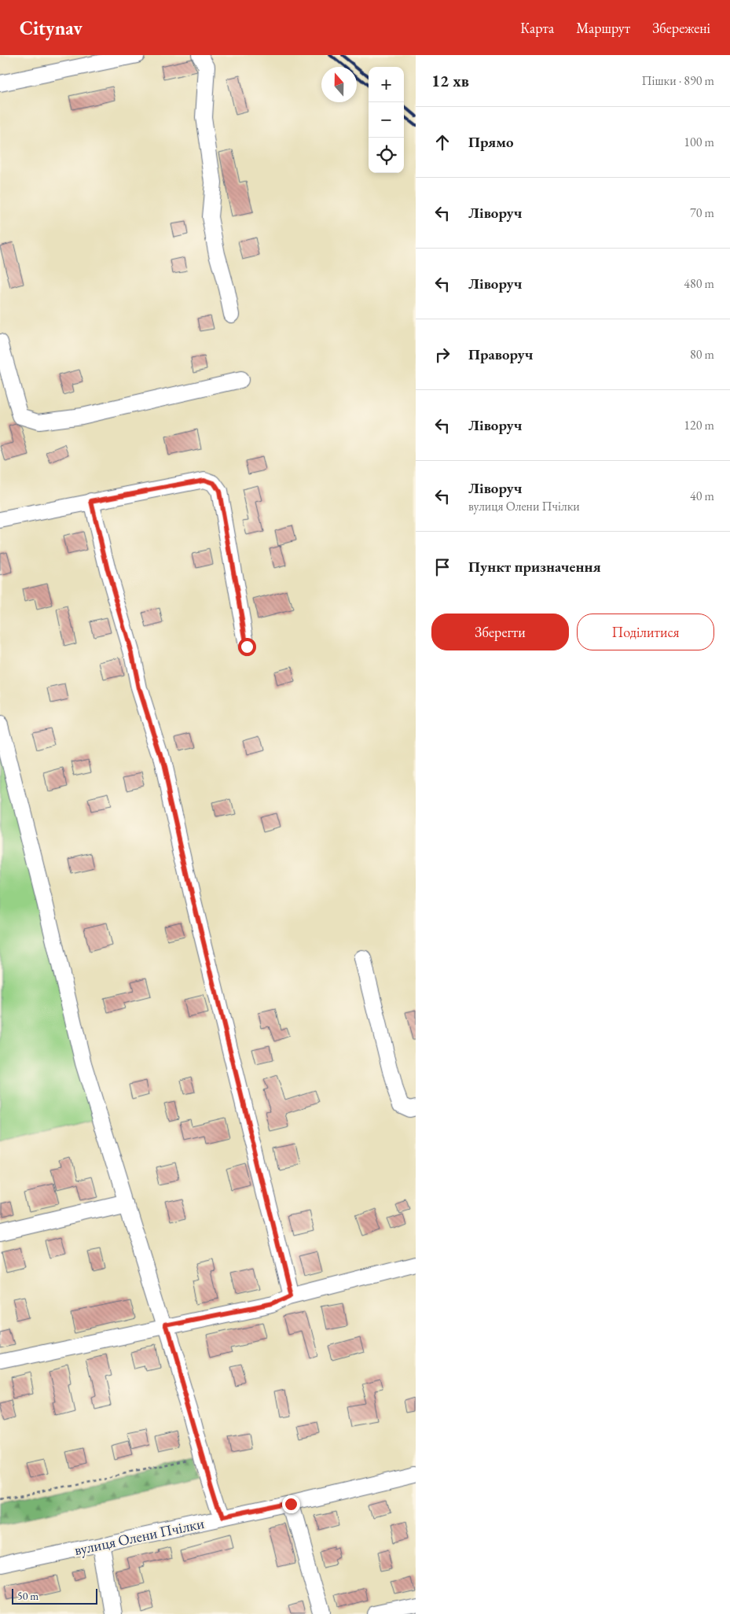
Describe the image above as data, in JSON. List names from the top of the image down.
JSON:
{
  "streets": {
    "street": ["вулиця Олени Пчілки"]
  },
  "scale_bar": "50 m",
  "north": "top",
  "page": {
    "header": "Citynav",
    "nav": ["Карта", "Маршрут", "Збережені"],
    "heading": ["12 хв", "Пішки · 890 m"],
    "map_buttons": ["+", "−"],
    "list": [
      ["Прямо", "100 m"],
      ["Ліворуч", "70 m"],
      ["Ліворуч", "480 m"],
      ["Праворуч", "80 m"],
      ["Ліворуч", "120 m"],
      ["Ліворуч", "вулиця Олени Пчілки", "40 m"],
      "Пункт призначення"
    ],
    "buttons": ["Зберегти", "Поділитися"],
    "scale": "50 m"
  }
}
